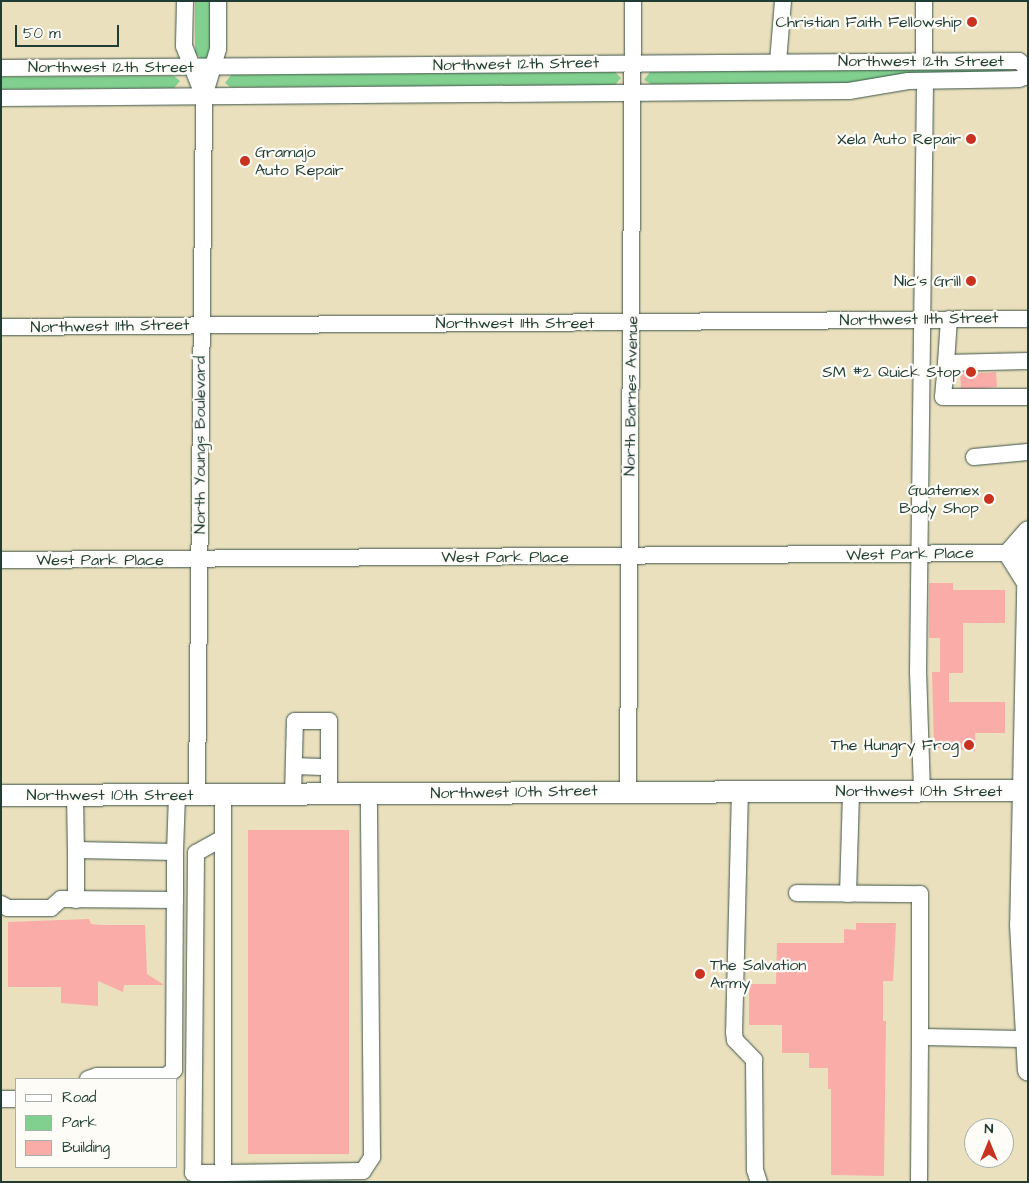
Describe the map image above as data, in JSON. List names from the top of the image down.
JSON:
{
  "streets": {
    "main road": ["Northwest 10th Street"],
    "street": [
      "Northwest 12th Street",
      "Northwest 11th Street",
      "North Barnes Avenue",
      "North Youngs Boulevard",
      "West Park Place"
    ]
  },
  "crossings": [
    ["Northwest 12th Street", "North Barnes Avenue"],
    ["Northwest 12th Street", "North Youngs Boulevard"],
    ["Northwest 11th Street", "North Barnes Avenue"],
    ["Northwest 11th Street", "North Youngs Boulevard"],
    ["North Barnes Avenue", "West Park Place"],
    ["North Barnes Avenue", "Northwest 10th Street"],
    ["North Youngs Boulevard", "West Park Place"],
    ["North Youngs Boulevard", "Northwest 10th Street"]
  ],
  "places": [
    "Christian Faith Fellowship",
    "Xela Auto Repair",
    "Gramajo Auto Repair",
    "Nic's Grill",
    "SM #2 Quick Stop",
    "Guatemex Body Shop",
    "The Hungry Frog",
    "The Salvation Army"
  ],
  "legend": ["Road", "Park", "Building"],
  "scale_bar": "50 m",
  "north": "top"
}
